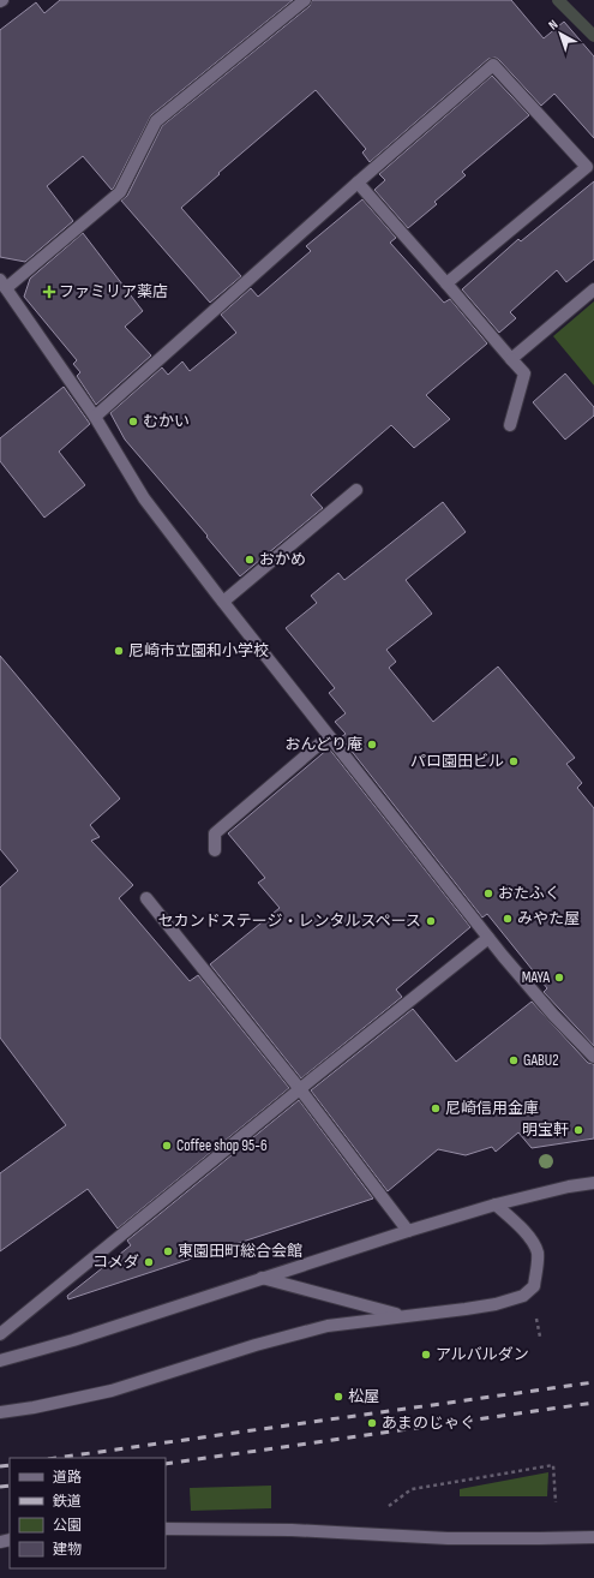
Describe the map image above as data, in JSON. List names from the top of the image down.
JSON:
{
  "places": {
    "health": ["ファミリア薬店"],
    "other": [
      "むかい",
      "おかめ",
      "尼崎市立園和小学校",
      "おんどり庵",
      "パロ園田ビル",
      "おたふく",
      "みやた屋",
      "セカンドステージ・レンタルスペース",
      "MAYA",
      "GABU2",
      "尼崎信用金庫",
      "明宝軒",
      "Coffee shop 95-6",
      "東園田町総合会館",
      "コメダ",
      "アルバルダン",
      "松屋",
      "あまのじゃく"
    ]
  },
  "legend": [
    "道路",
    "鉄道",
    "公園",
    "建物"
  ],
  "north": "top left"
}
